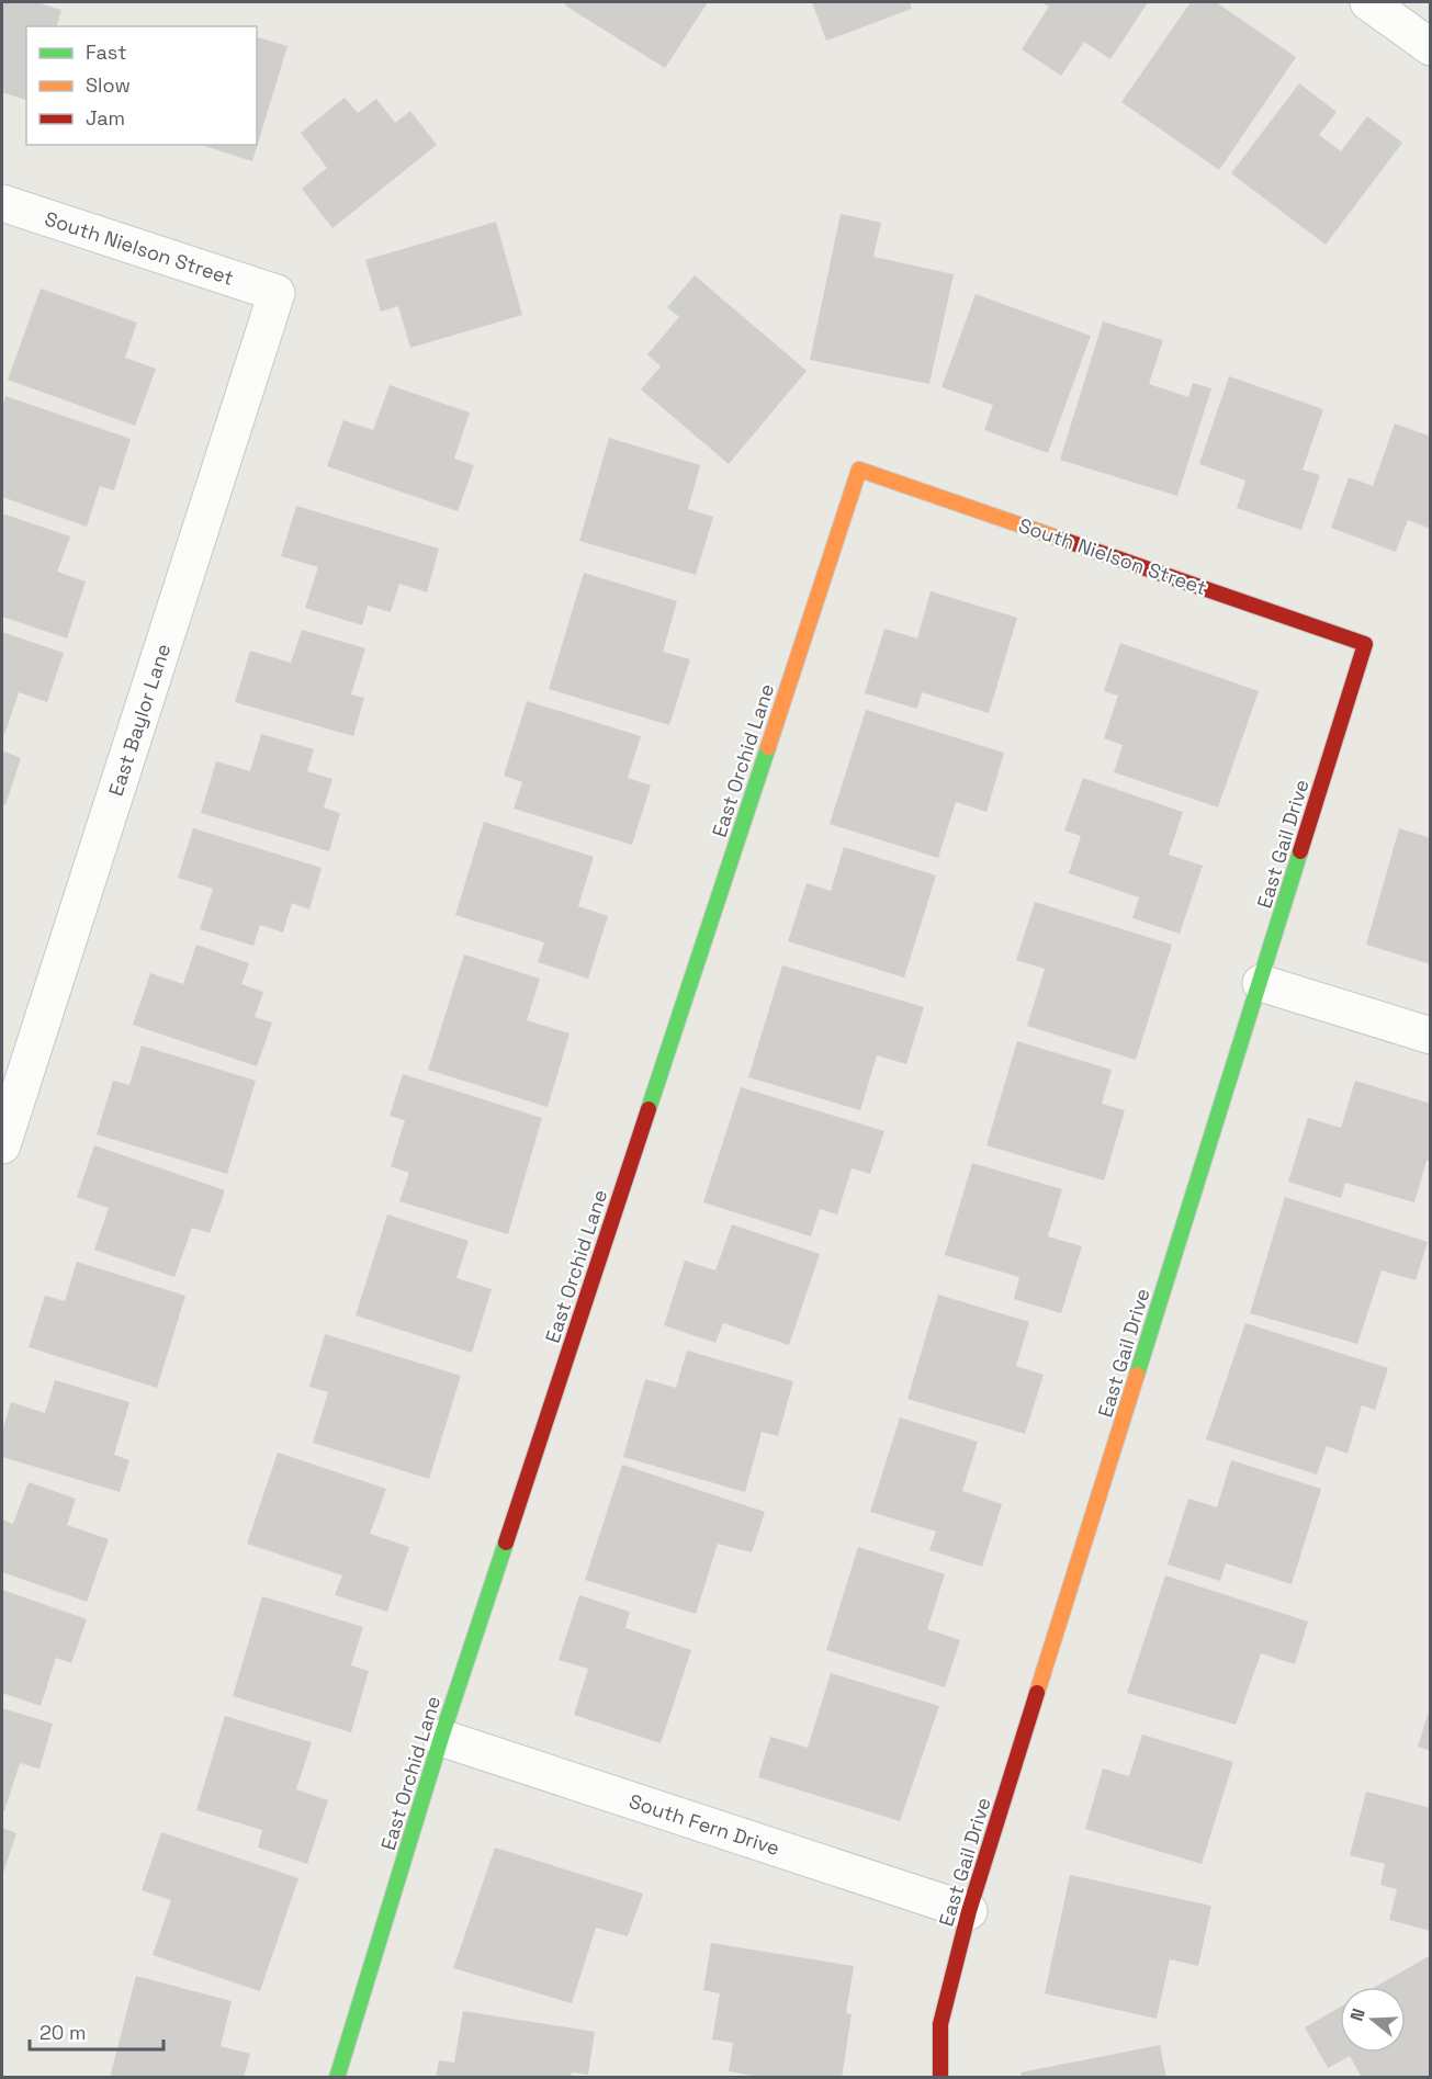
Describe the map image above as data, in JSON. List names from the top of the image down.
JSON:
{
  "streets": {
    "street": [
      "South Nielson Street",
      "East Baylor Lane",
      "East Orchid Lane",
      "East Gail Drive",
      "South Fern Drive"
    ]
  },
  "crossings": [
    ["South Nielson Street", "East Baylor Lane"],
    ["South Nielson Street", "East Orchid Lane"],
    ["South Nielson Street", "East Gail Drive"],
    ["East Orchid Lane", "South Fern Drive"],
    ["East Gail Drive", "South Fern Drive"]
  ],
  "legend": ["Fast", "Slow", "Jam"],
  "scale_bar": "20 m",
  "north": "left"
}
